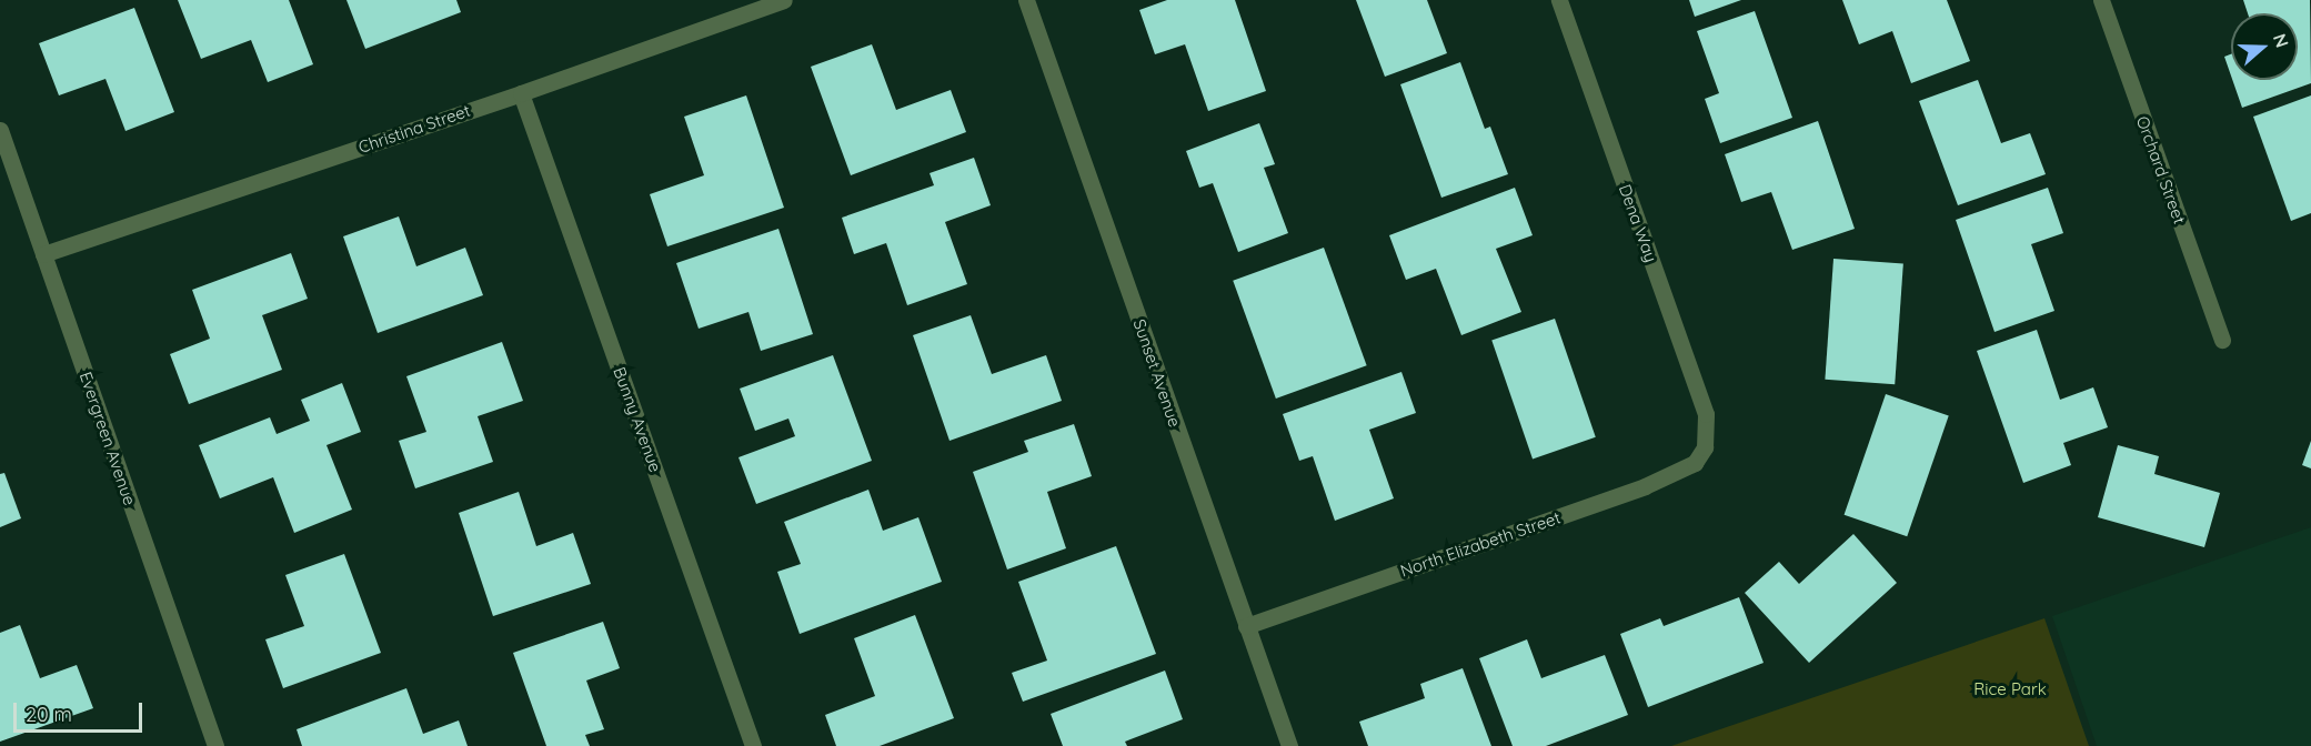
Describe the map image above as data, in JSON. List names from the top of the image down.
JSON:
{
  "streets": {
    "street": [
      "Christina Street",
      "Orchard Street",
      "Dena Way",
      "Sunset Avenue",
      "Bunny Avenue",
      "Evergreen Avenue",
      "North Elizabeth Street"
    ]
  },
  "crossings": [
    ["Christina Street", "Bunny Avenue"],
    ["Christina Street", "Evergreen Avenue"],
    ["Dena Way", "North Elizabeth Street"],
    ["Sunset Avenue", "North Elizabeth Street"]
  ],
  "parks": ["Rice Park"],
  "scale_bar": "20 m",
  "north": "right"
}
